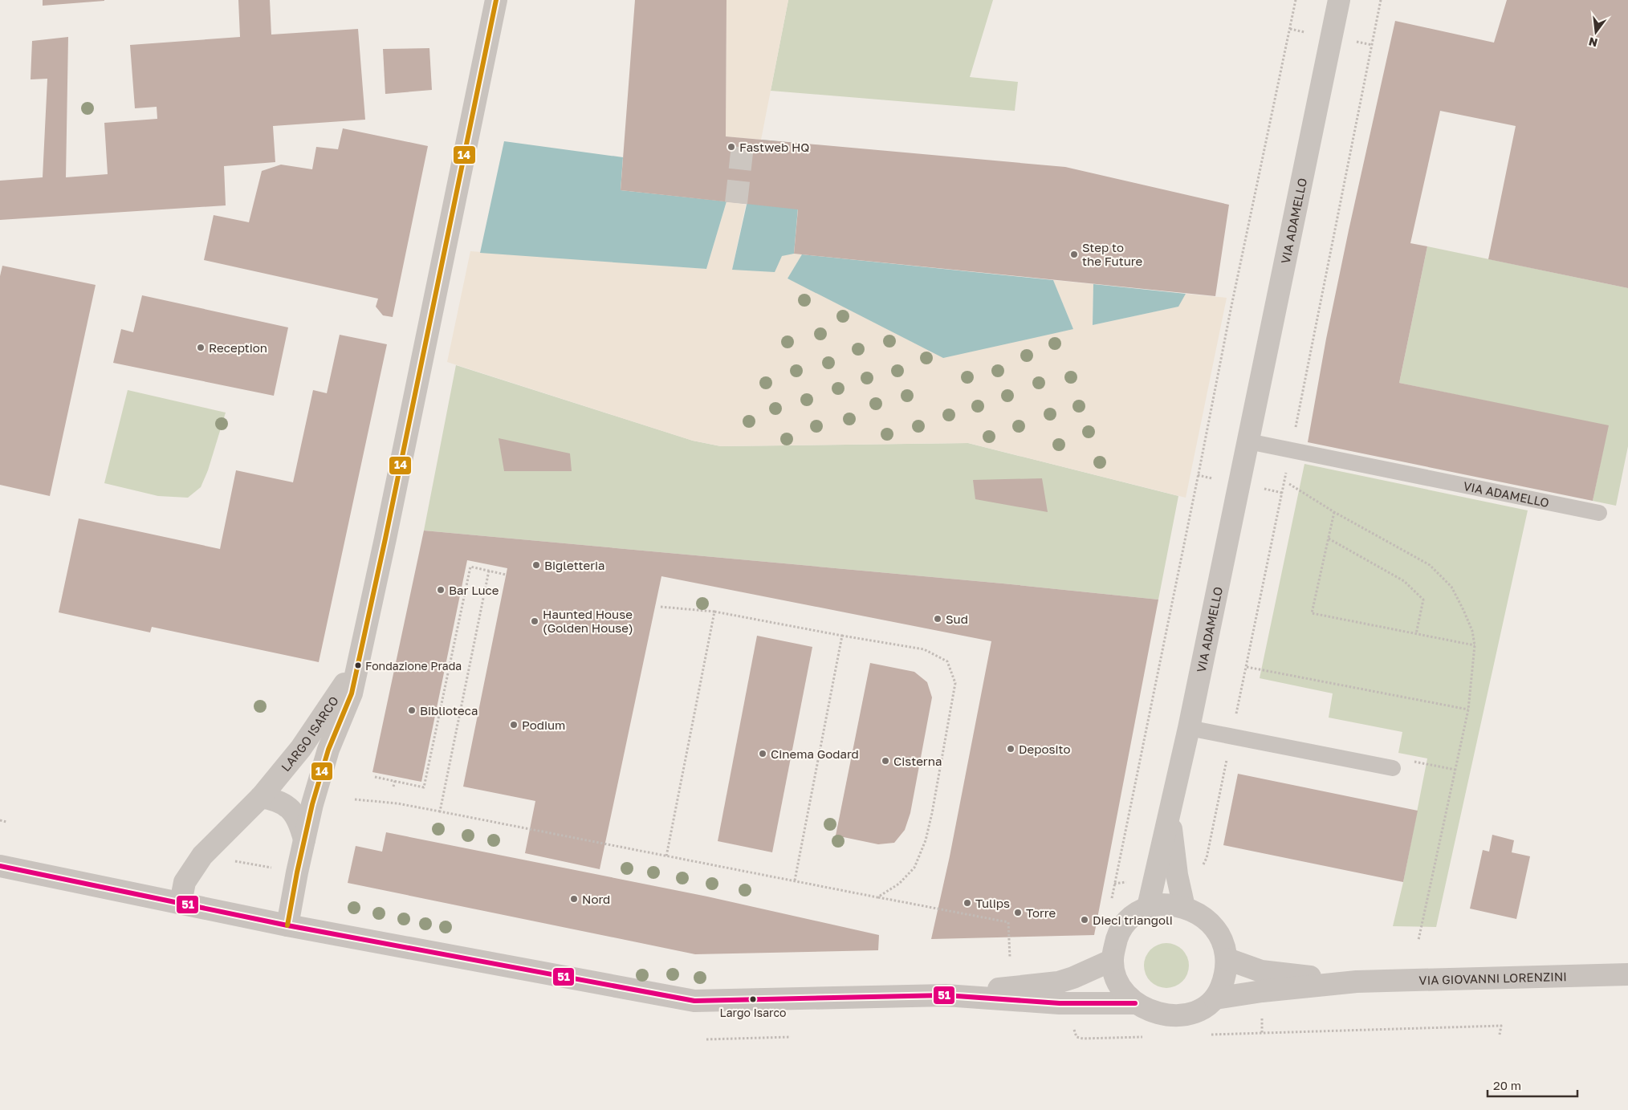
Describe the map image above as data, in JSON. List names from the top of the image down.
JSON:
{
  "streets": {
    "street": ["VIA ADAMELLO", "LARGO ISARCO", "VIA GIOVANNI LORENZINI"]
  },
  "crossings": [
    ["LARGO ISARCO", "VIA GIOVANNI LORENZINI"]
  ],
  "places": [
    "Fastweb HQ",
    "Step to the Future",
    "Reception",
    "Bigletteria",
    "Bar Luce",
    "Sud",
    "Haunted House (Golden House)",
    "Fondazione Prada",
    "Biblioteca",
    "Podium",
    "Deposito",
    "Cinema Godard",
    "Cisterna",
    "Nord",
    "Tulips",
    "Torre",
    "Dieci triangoli",
    "Largo Isarco"
  ],
  "lines": ["transit line 14", "transit line 51"],
  "scale_bar": "20 m",
  "north": "bottom"
}
